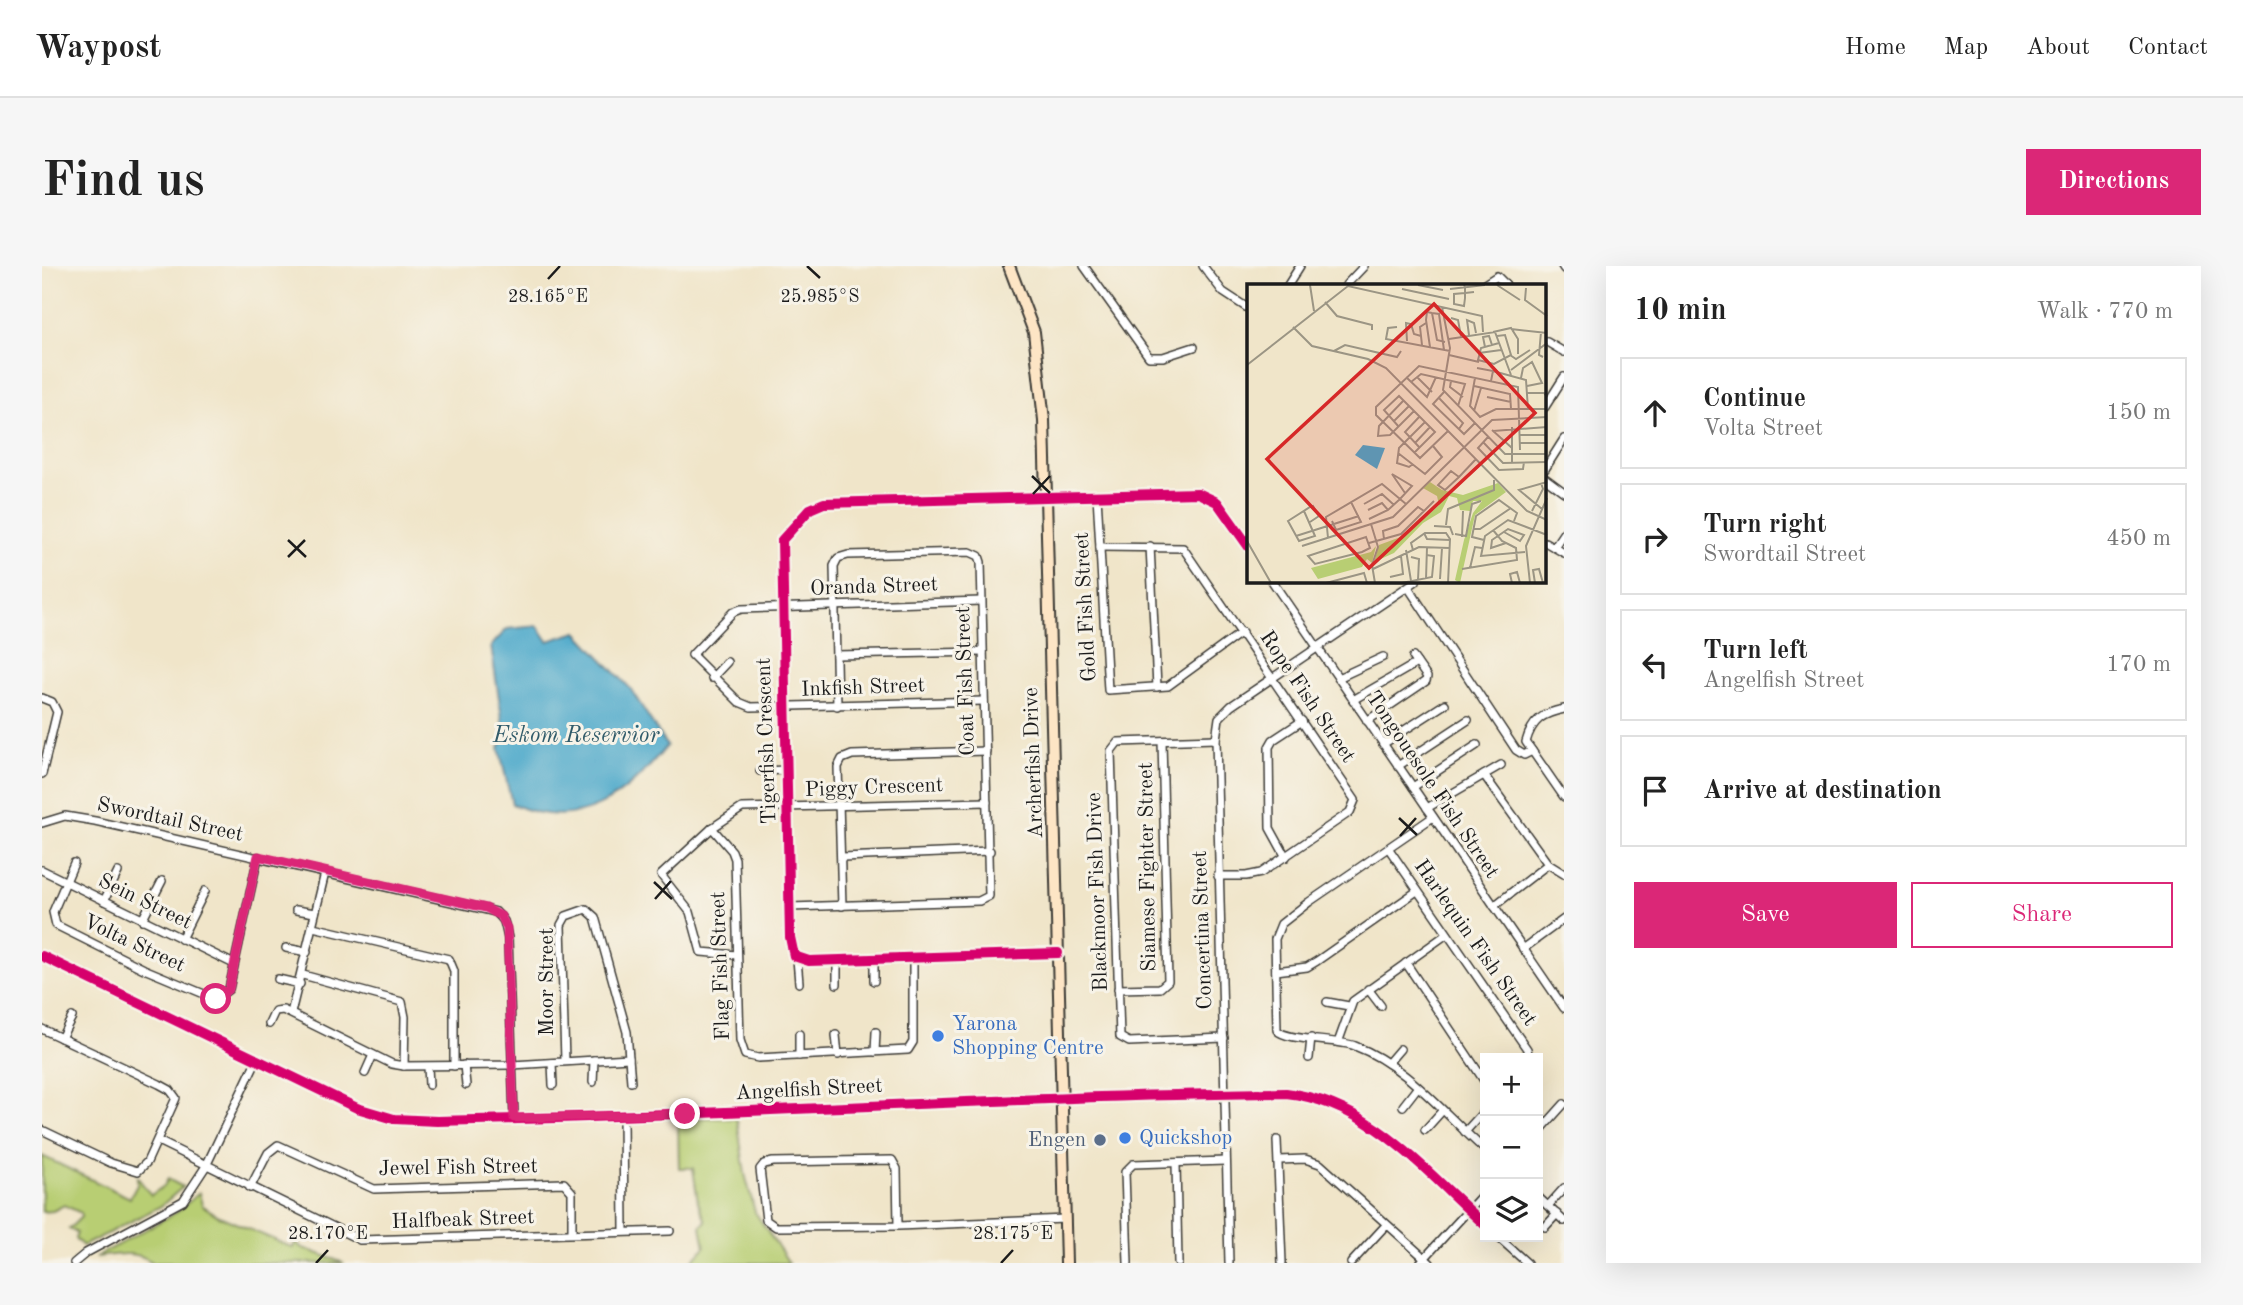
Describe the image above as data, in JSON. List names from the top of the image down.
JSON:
{
  "streets": {
    "street": [
      "Oranda Street",
      "Gold Fish Street",
      "Coat Fish Street",
      "Inkfish Street",
      "Rope Fish Street",
      "Tigerfish Crescent",
      "Archerfish Drive",
      "Tongouesole Fish Street",
      "Piggy Crescent",
      "Swordtail Street",
      "Siamese Fighter Street",
      "Blackmoor Fish Drive",
      "Sein Street",
      "Concertina Street",
      "Harlequin Fish Street",
      "Volta Street",
      "Flag Fish Street",
      "Moor Street",
      "Angelfish Street",
      "Jewel Fish Street",
      "Halfbeak Street"
    ]
  },
  "crossings": [
    ["Oranda Street", "Coat Fish Street"],
    ["Oranda Street", "Inkfish Street"],
    ["Oranda Street", "Tigerfish Crescent"],
    ["Gold Fish Street", "Rope Fish Street"],
    ["Coat Fish Street", "Inkfish Street"],
    ["Coat Fish Street", "Tigerfish Crescent"],
    ["Coat Fish Street", "Piggy Crescent"],
    ["Inkfish Street", "Tigerfish Crescent"],
    ["Rope Fish Street", "Concertina Street"],
    ["Tigerfish Crescent", "Archerfish Drive"],
    ["Tigerfish Crescent", "Piggy Crescent"],
    ["Archerfish Drive", "Angelfish Street"],
    ["Tongouesole Fish Street", "Concertina Street"],
    ["Piggy Crescent", "Flag Fish Street"],
    ["Swordtail Street", "Volta Street"],
    ["Swordtail Street", "Moor Street"],
    ["Swordtail Street", "Angelfish Street"],
    ["Siamese Fighter Street", "Blackmoor Fish Drive"],
    ["Blackmoor Fish Drive", "Concertina Street"],
    ["Sein Street", "Volta Street"],
    ["Concertina Street", "Angelfish Street"],
    ["Jewel Fish Street", "Halfbeak Street"]
  ],
  "water": ["Eskom Reservior"],
  "places": ["Yarona Shopping Centre", "Quickshop", "Engen"],
  "page": {
    "header": "Waypost",
    "nav": [
      "Home",
      "Map",
      "About",
      "Contact"
    ],
    "buttons": [
      "Directions",
      ["Save", "Share"]
    ],
    "title": "Find us",
    "heading": ["10 min", "Walk · 770 m"],
    "list": [
      ["Continue", "Volta Street", "150 m"],
      ["Turn right", "Swordtail Street", "450 m"],
      ["Turn left", "Angelfish Street", "170 m"],
      "Arrive at destination"
    ],
    "map_buttons": ["+", "−"]
  },
  "coordinates": [
    "25.985°S",
    "28.165°E",
    "28.170°E",
    "28.175°E"
  ]
}
